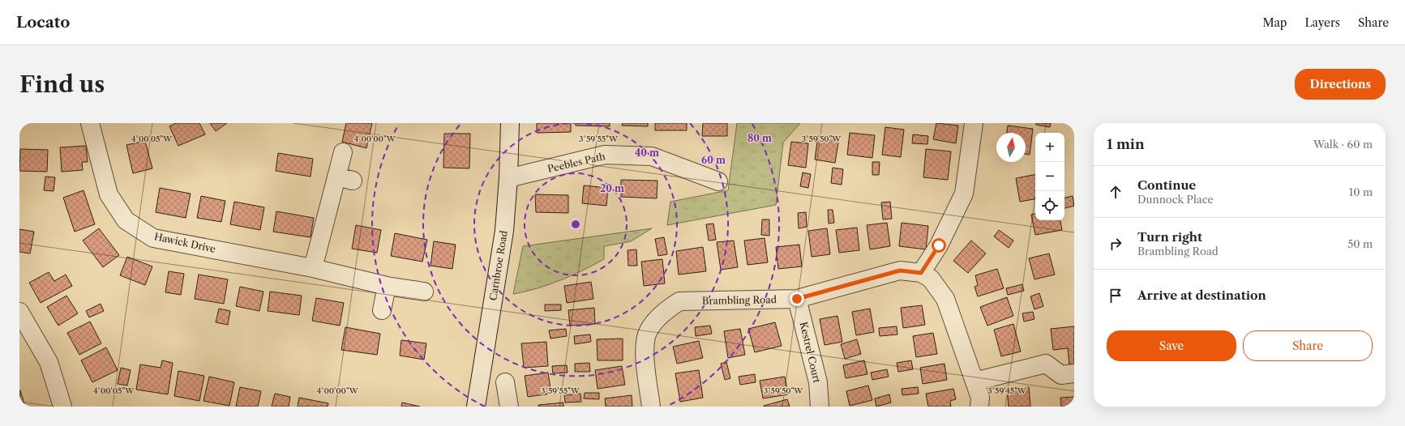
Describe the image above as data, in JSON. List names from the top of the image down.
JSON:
{
  "streets": {
    "street": [
      "Peebles Path",
      "Hawick Drive",
      "Carnbroe Road",
      "Brambling Road",
      "Kestrel Court"
    ]
  },
  "crossings": [
    ["Peebles Path", "Carnbroe Road"],
    ["Brambling Road", "Kestrel Court"]
  ],
  "north": "top",
  "page": {
    "header": "Locato",
    "nav": ["Map", "Layers", "Share"],
    "buttons": [
      "Directions",
      ["Save", "Share"]
    ],
    "title": "Find us",
    "heading": ["1 min", "Walk · 60 m"],
    "map_buttons": ["+", "−"],
    "list": [
      ["Continue", "Dunnock Place", "10 m"],
      ["Turn right", "Brambling Road", "50 m"],
      "Arrive at destination"
    ]
  },
  "coordinates": [
    "4°00'05\"W",
    "4°00'00\"W",
    "3°59'55\"W",
    "3°59'50\"W",
    "3°59'45\"W"
  ],
  "rings": [
    "80 m",
    "40 m",
    "60 m",
    "20 m"
  ]
}
